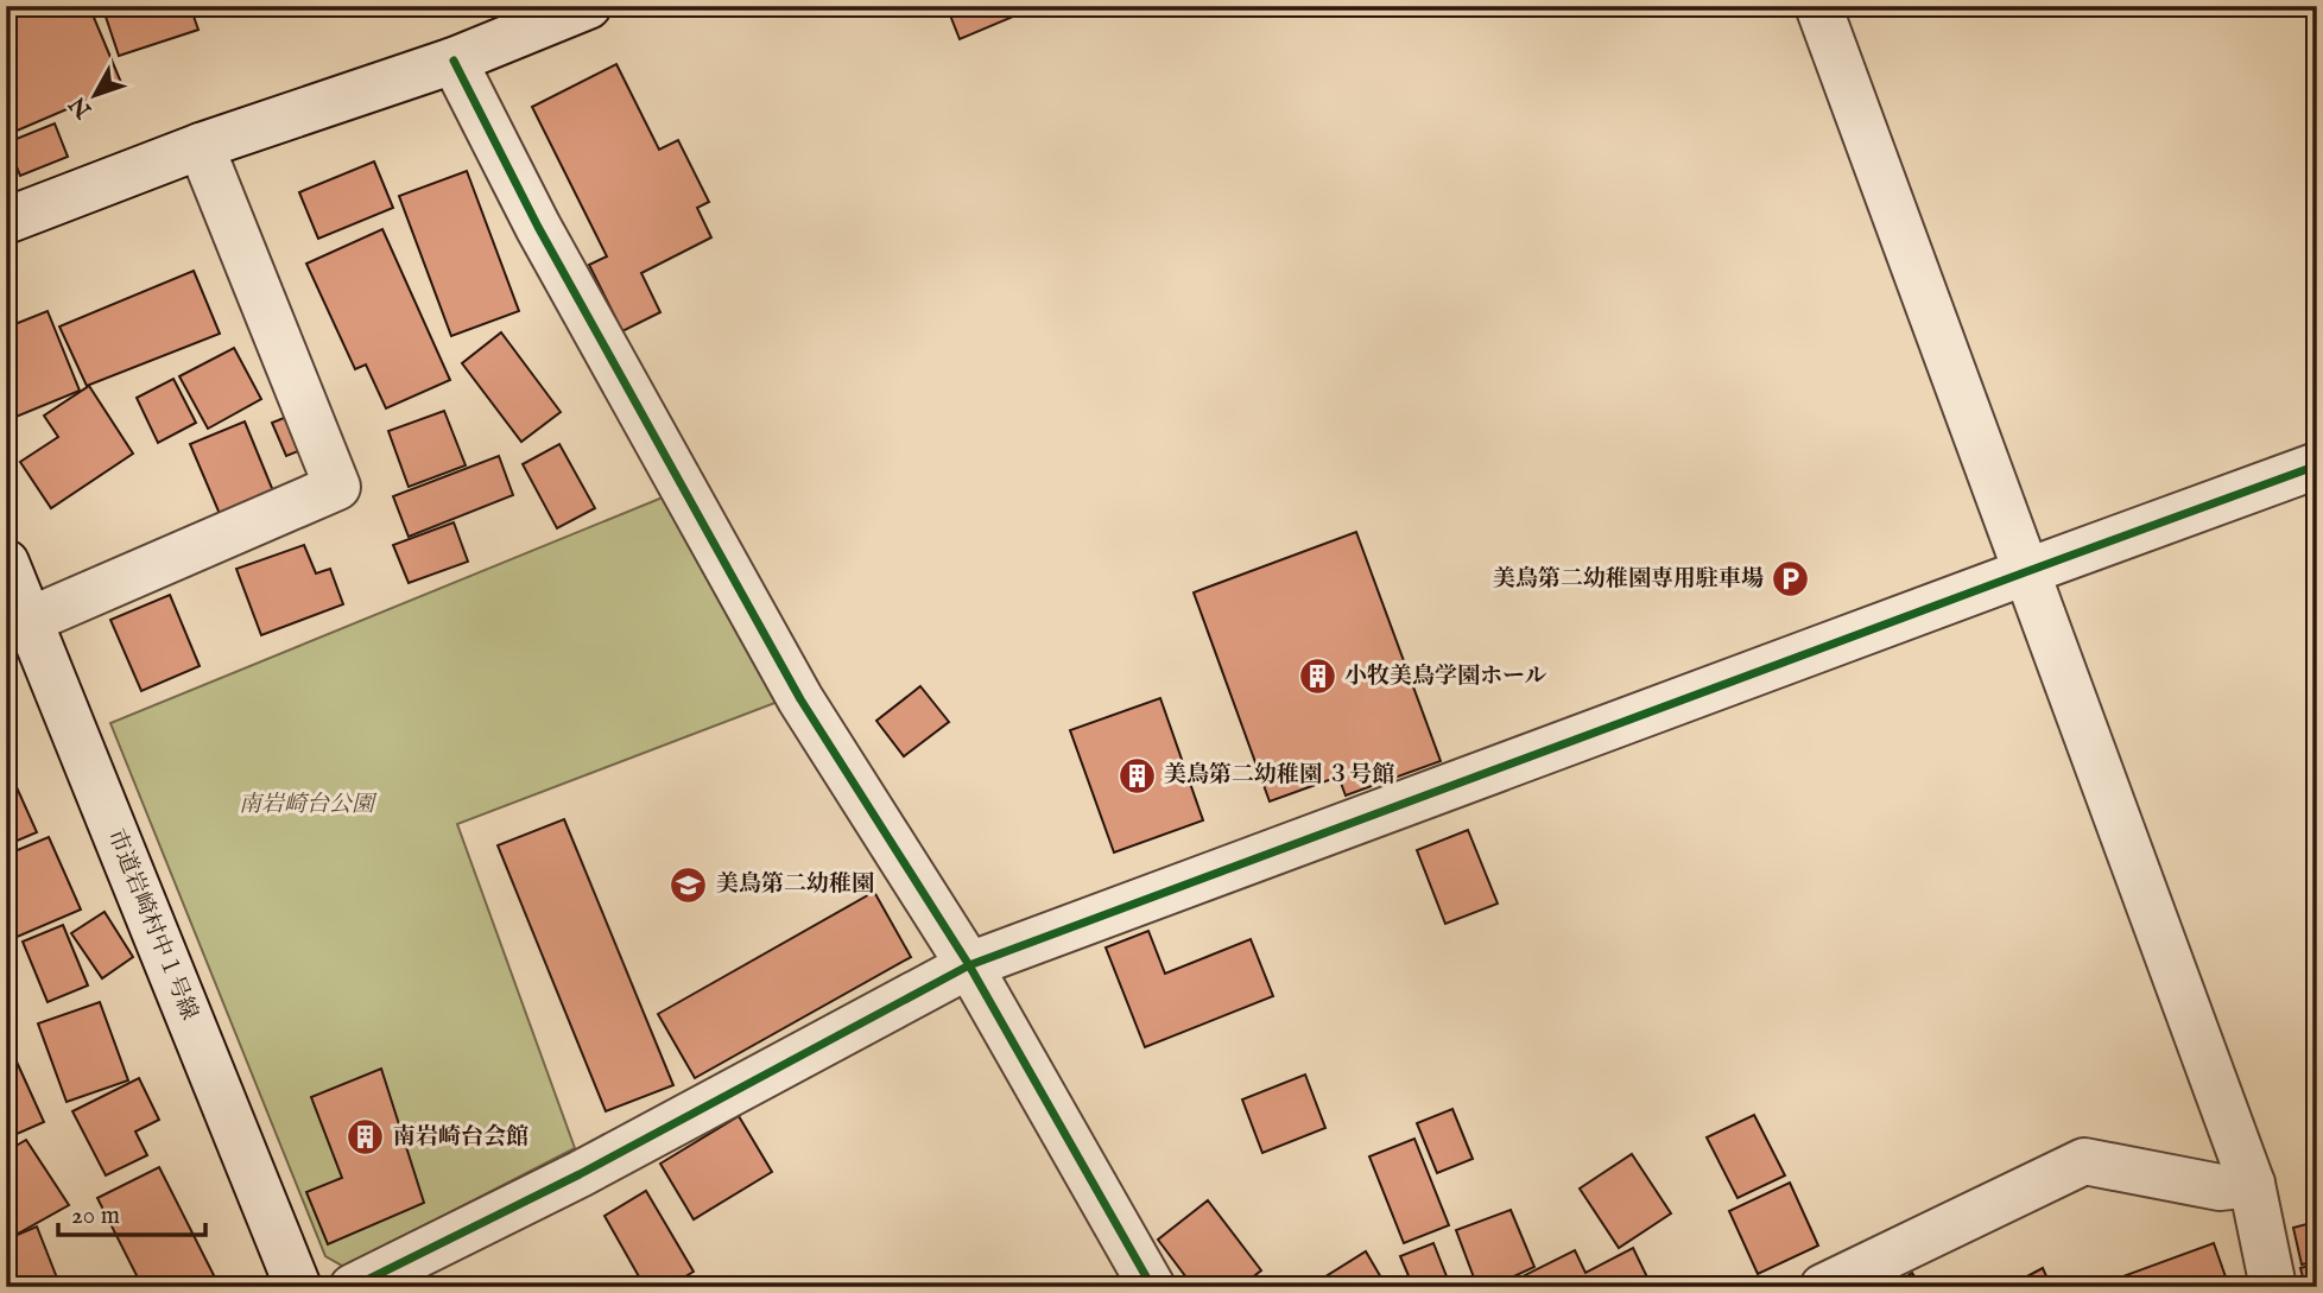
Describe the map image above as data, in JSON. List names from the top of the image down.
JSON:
{
  "streets": {
    "street": ["市道岩崎村中１号線"]
  },
  "parks": ["南岩崎台公園"],
  "places": {
    "parking": ["美鳥第二幼稚園専用駐車場"],
    "building": ["小牧美鳥学園ホール", "美鳥第二幼稚園 ３号館", "南岩崎台会館"],
    "school or university": ["美鳥第二幼稚園"]
  },
  "scale_bar": "20 m",
  "north": "bottom left"
}
